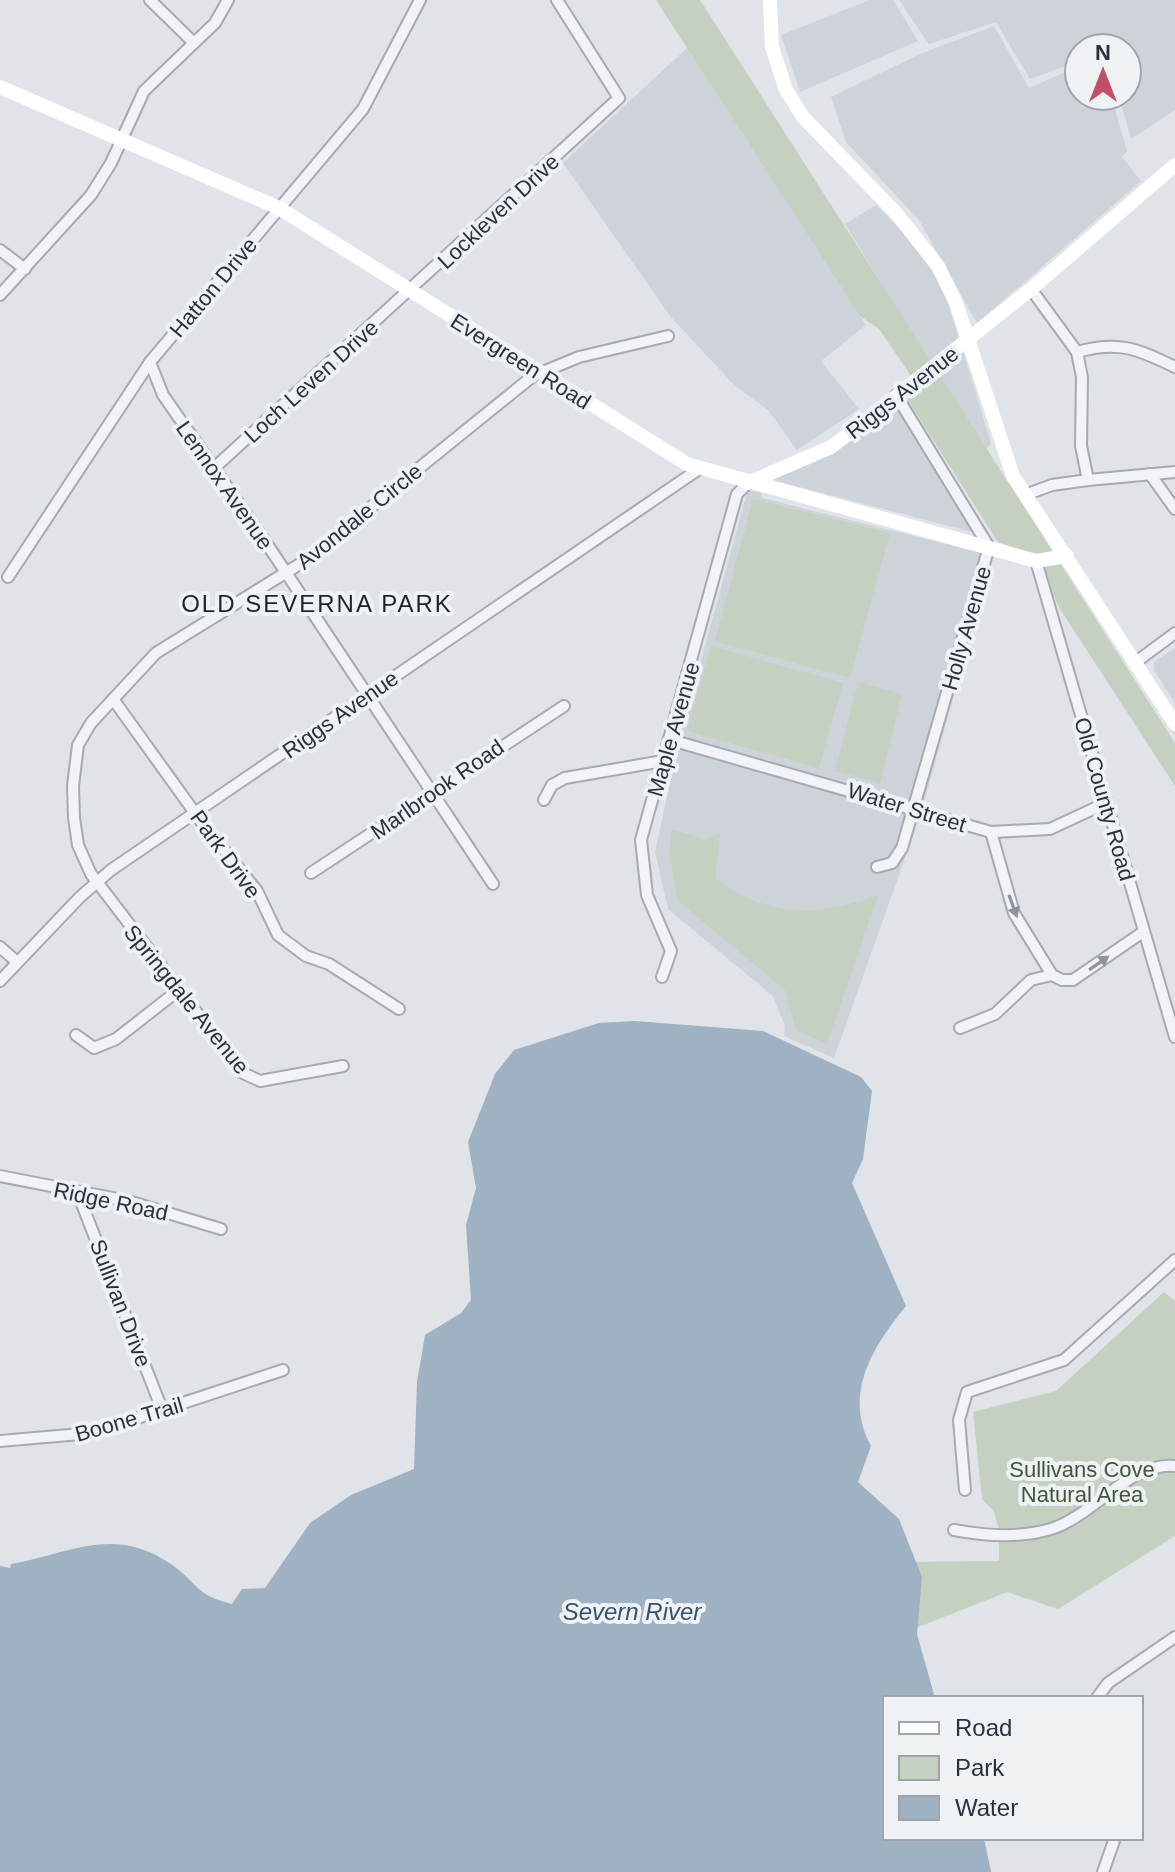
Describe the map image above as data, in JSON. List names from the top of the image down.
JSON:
{
  "streets": {
    "street": [
      "Lockleven Drive",
      "Hatton Drive",
      "Evergreen Road",
      "Loch Leven Drive",
      "Riggs Avenue",
      "Lennox Avenue",
      "Avondale Circle",
      "Holly Avenue",
      "Maple Avenue",
      "Marlbrook Road",
      "Old County Road",
      "Water Street",
      "Park Drive",
      "Springdale Avenue",
      "Ridge Road",
      "Sullivan Drive",
      "Boone Trail"
    ]
  },
  "crossings": [
    ["Lockleven Drive", "Evergreen Road"],
    ["Lockleven Drive", "Loch Leven Drive"],
    ["Hatton Drive", "Evergreen Road"],
    ["Hatton Drive", "Lennox Avenue"],
    ["Evergreen Road", "Loch Leven Drive"],
    ["Evergreen Road", "Riggs Avenue"],
    ["Evergreen Road", "Avondale Circle"],
    ["Evergreen Road", "Holly Avenue"],
    ["Evergreen Road", "Maple Avenue"],
    ["Evergreen Road", "Old County Road"],
    ["Loch Leven Drive", "Lennox Avenue"],
    ["Riggs Avenue", "Lennox Avenue"],
    ["Riggs Avenue", "Avondale Circle"],
    ["Riggs Avenue", "Holly Avenue"],
    ["Riggs Avenue", "Maple Avenue"],
    ["Riggs Avenue", "Park Drive"],
    ["Riggs Avenue", "Springdale Avenue"],
    ["Lennox Avenue", "Avondale Circle"],
    ["Lennox Avenue", "Marlbrook Road"],
    ["Avondale Circle", "Park Drive"],
    ["Avondale Circle", "Springdale Avenue"],
    ["Holly Avenue", "Water Street"],
    ["Maple Avenue", "Water Street"],
    ["Ridge Road", "Sullivan Drive"],
    ["Sullivan Drive", "Boone Trail"]
  ],
  "districts": ["OLD SEVERNA PARK"],
  "water": ["Severn River"],
  "parks": ["Sullivans Cove Natural Area"],
  "legend": ["Road", "Park", "Water"],
  "north": "top"
}
